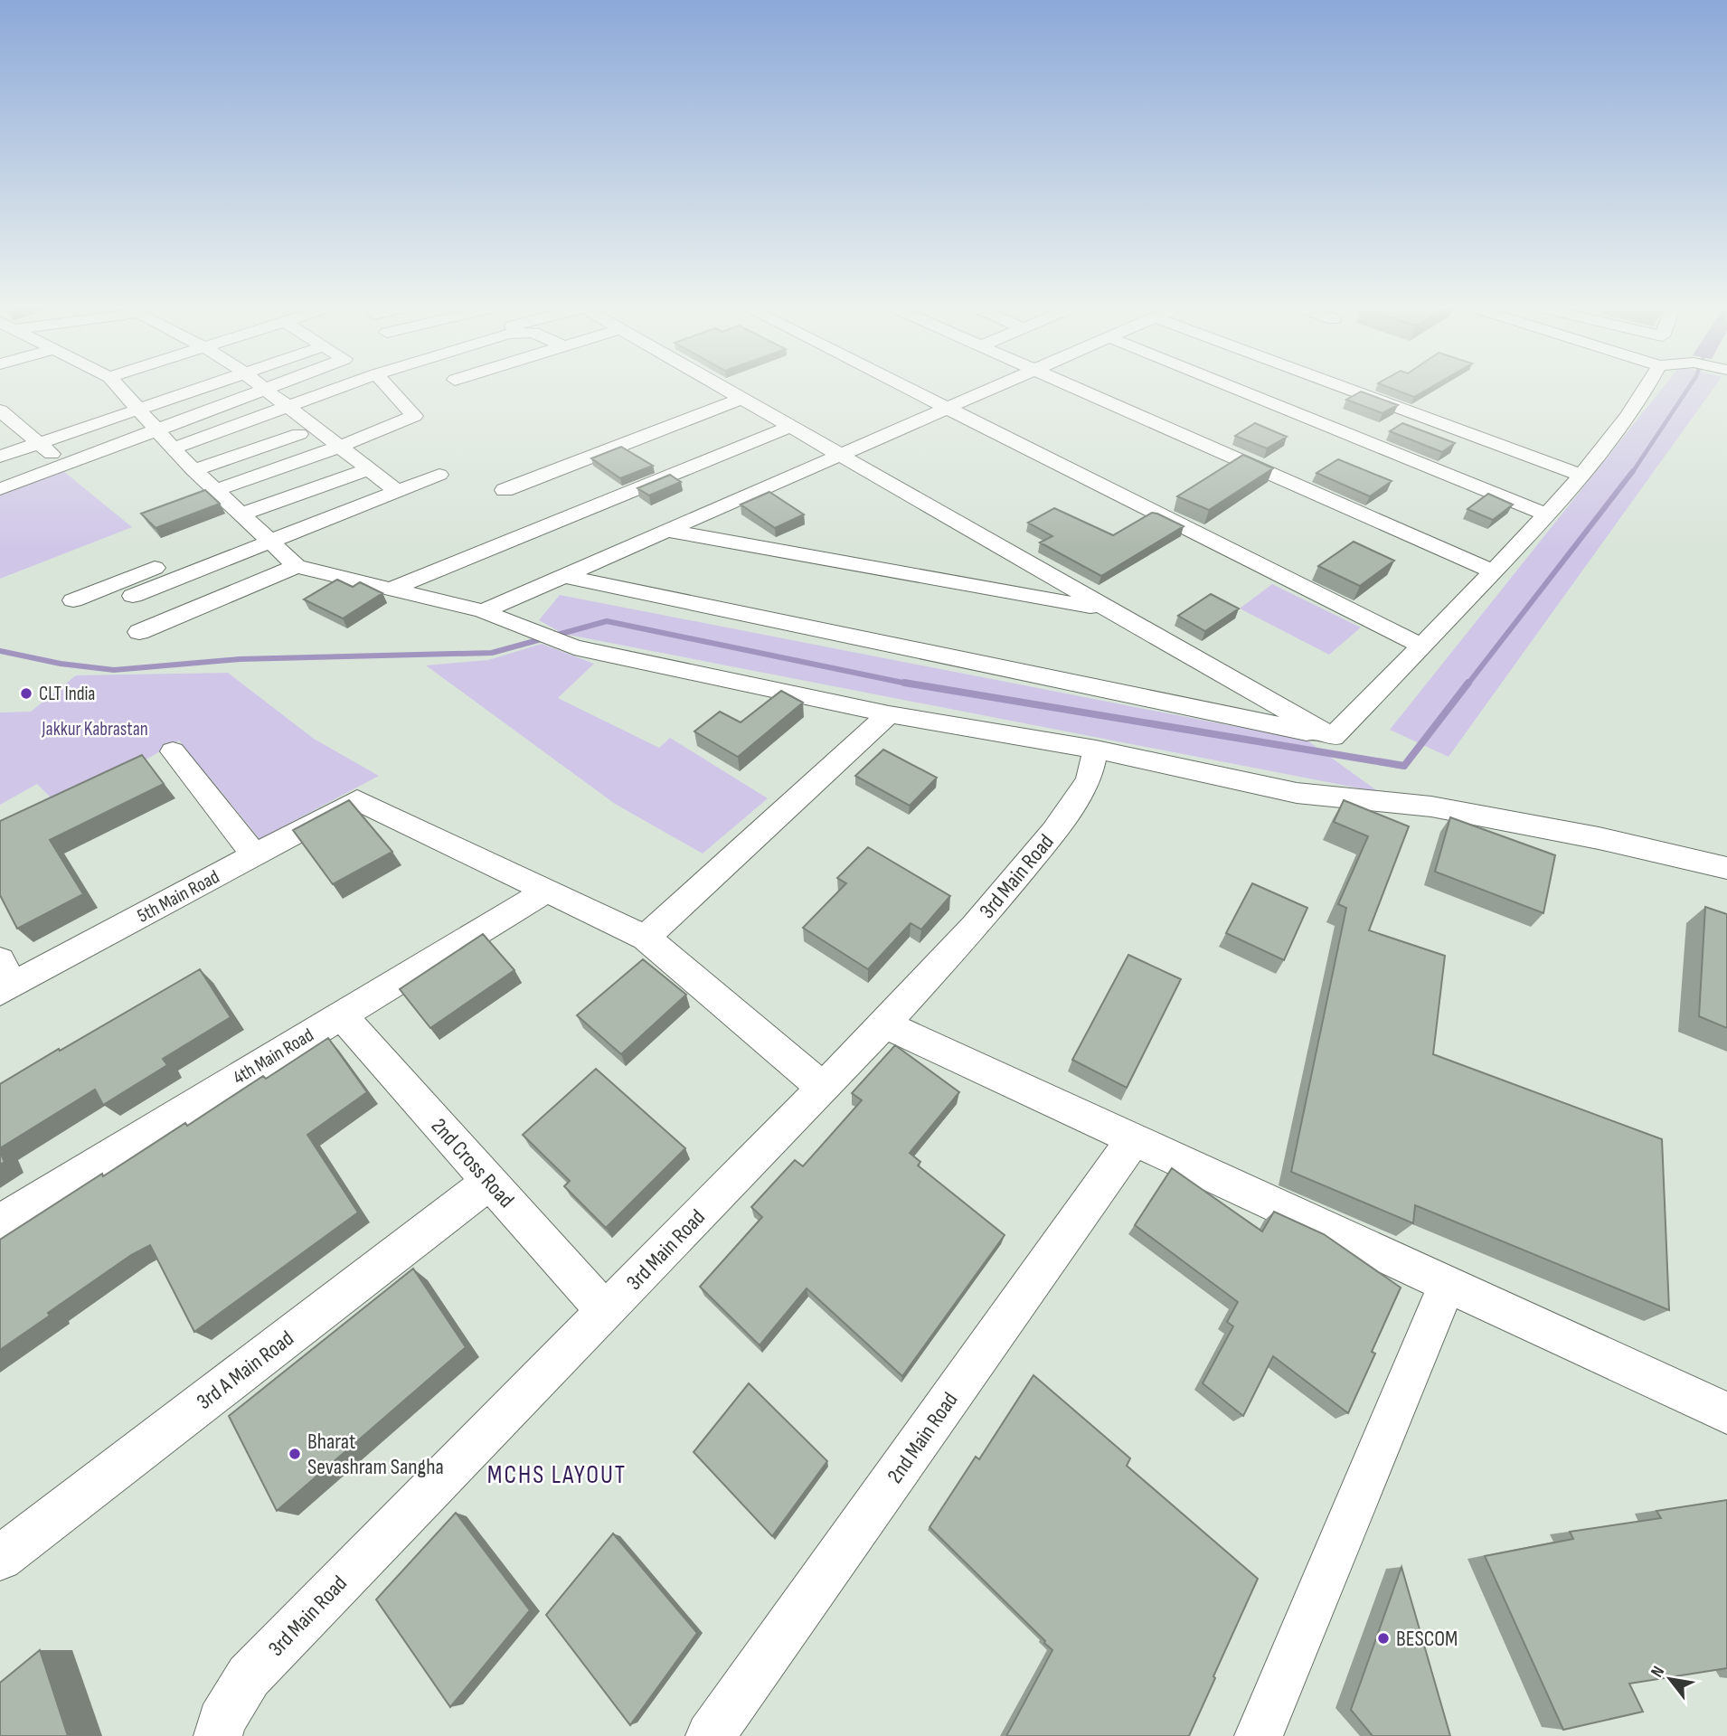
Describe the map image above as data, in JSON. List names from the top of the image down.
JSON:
{
  "streets": {
    "street": [
      "3rd Main Road",
      "5th Main Road",
      "4th Main Road",
      "2nd Cross Road",
      "3rd A Main Road",
      "2nd Main Road"
    ]
  },
  "crossings": [
    ["3rd Main Road", "2nd Cross Road"],
    ["5th Main Road", "4th Main Road"],
    ["4th Main Road", "2nd Cross Road"],
    ["2nd Cross Road", "3rd A Main Road"]
  ],
  "districts": ["MCHS LAYOUT"],
  "parks": ["Jakkur Kabrastan"],
  "places": ["CLT India", "Bharat Sevashram Sangha", "BESCOM"],
  "north": "top left"
}
